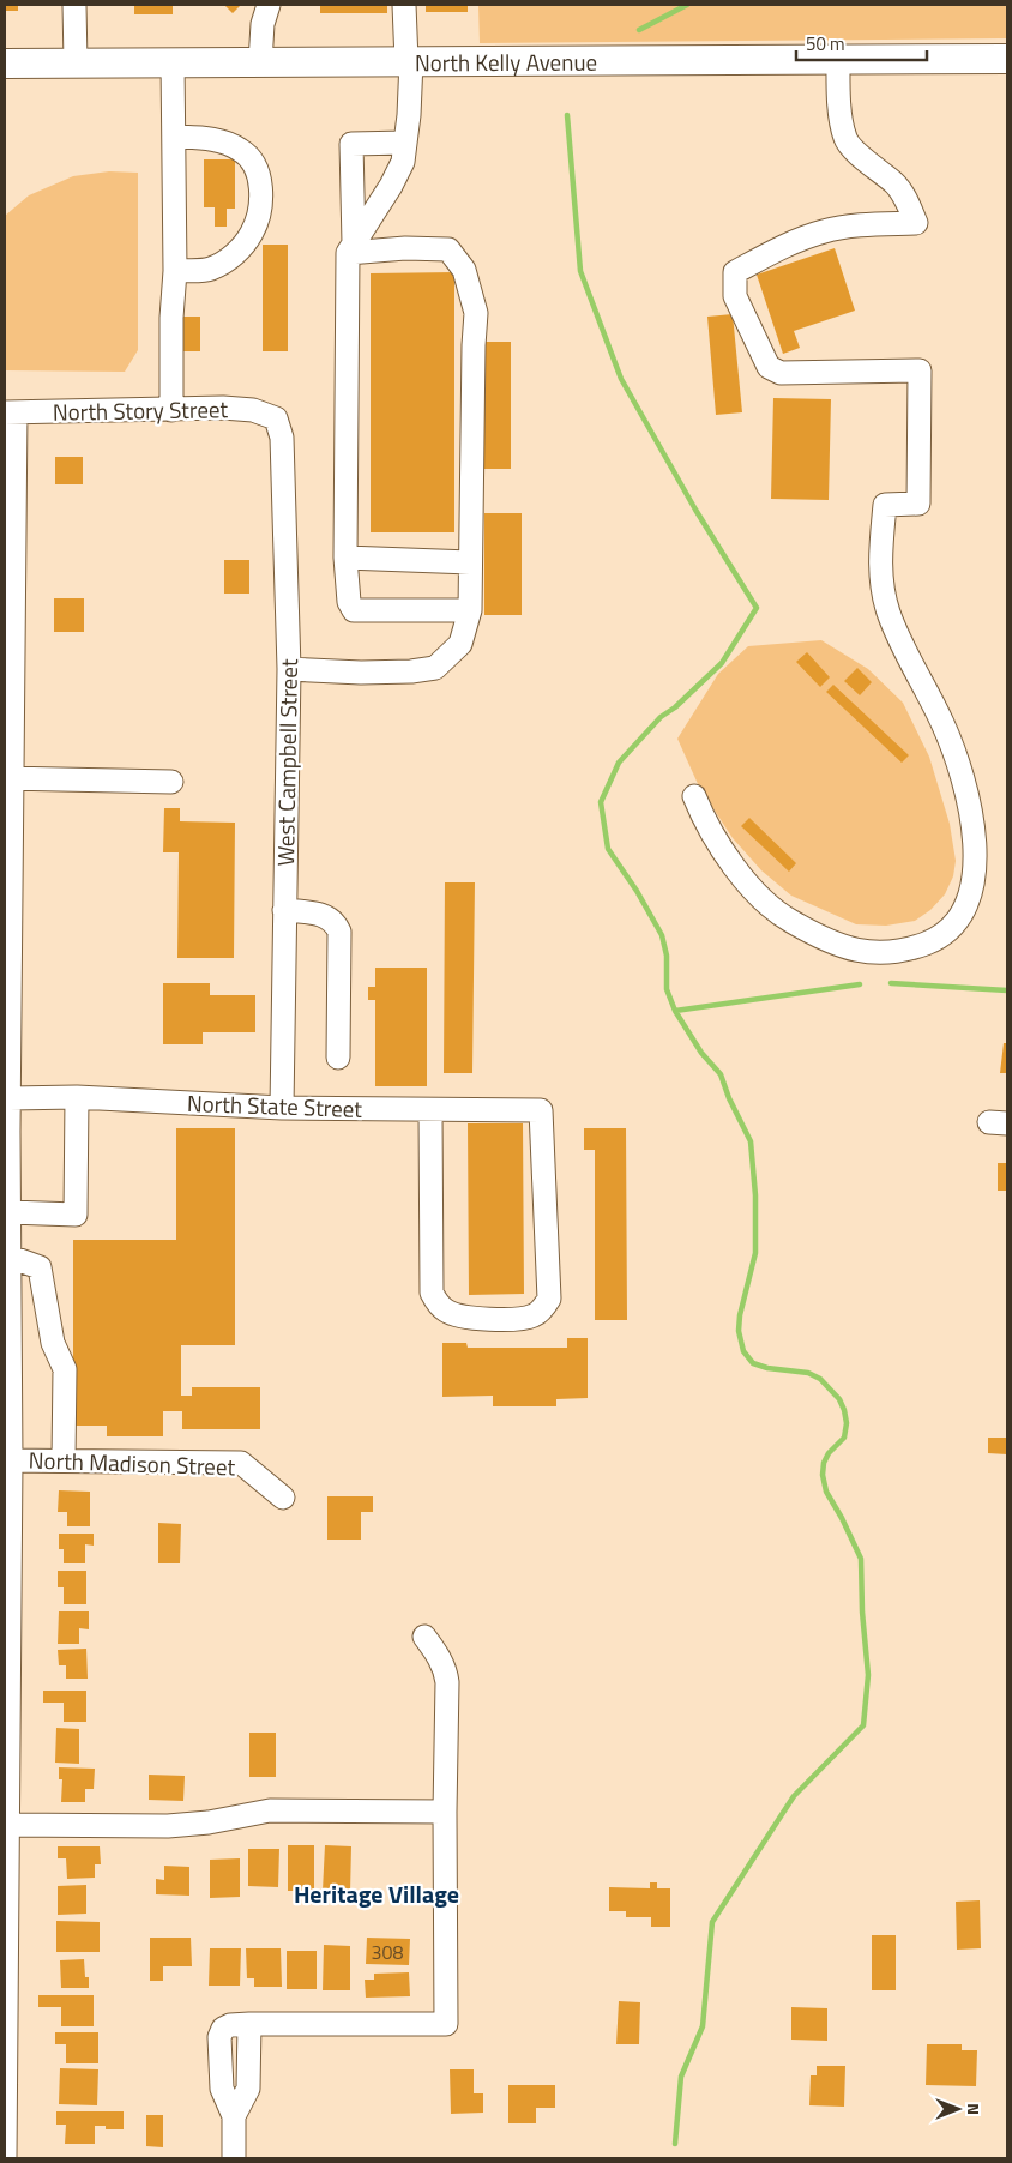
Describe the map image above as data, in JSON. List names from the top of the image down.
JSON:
{
  "streets": {
    "main road": ["North Kelly Avenue"],
    "street": [
      "North Story Street",
      "West Campbell Street",
      "North State Street",
      "North Madison Street"
    ]
  },
  "crossings": [
    ["North Story Street", "West Campbell Street"],
    ["West Campbell Street", "North State Street"]
  ],
  "districts": ["Heritage Village"],
  "house_numbers": ["308"],
  "scale_bar": "50 m",
  "north": "right"
}
